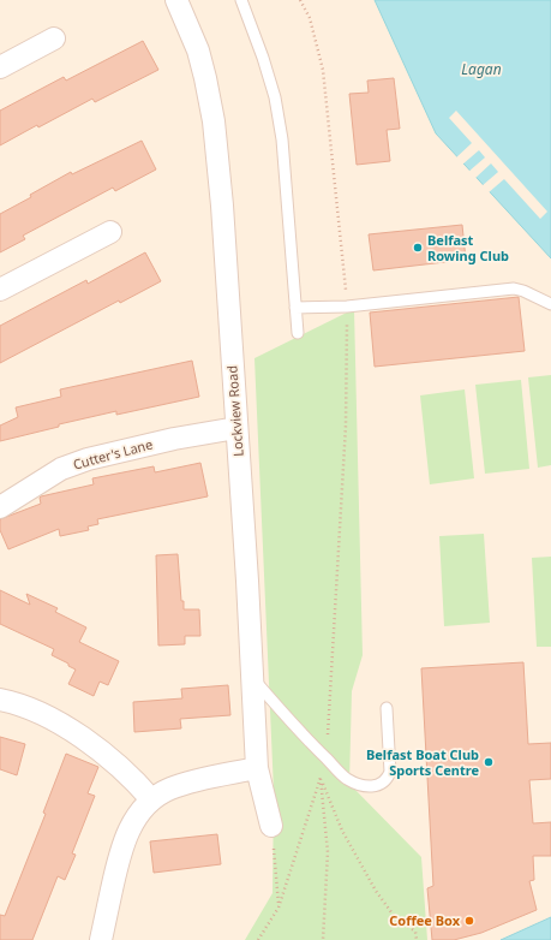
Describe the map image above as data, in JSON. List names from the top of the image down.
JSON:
{
  "streets": {
    "street": ["Lockview Road", "Cutter's Lane"]
  },
  "crossings": [
    ["Lockview Road", "Cutter's Lane"]
  ],
  "water": ["Lagan"],
  "places": ["Belfast Rowing Club", "Belfast Boat Club Sports Centre", "Coffee Box"]
}
